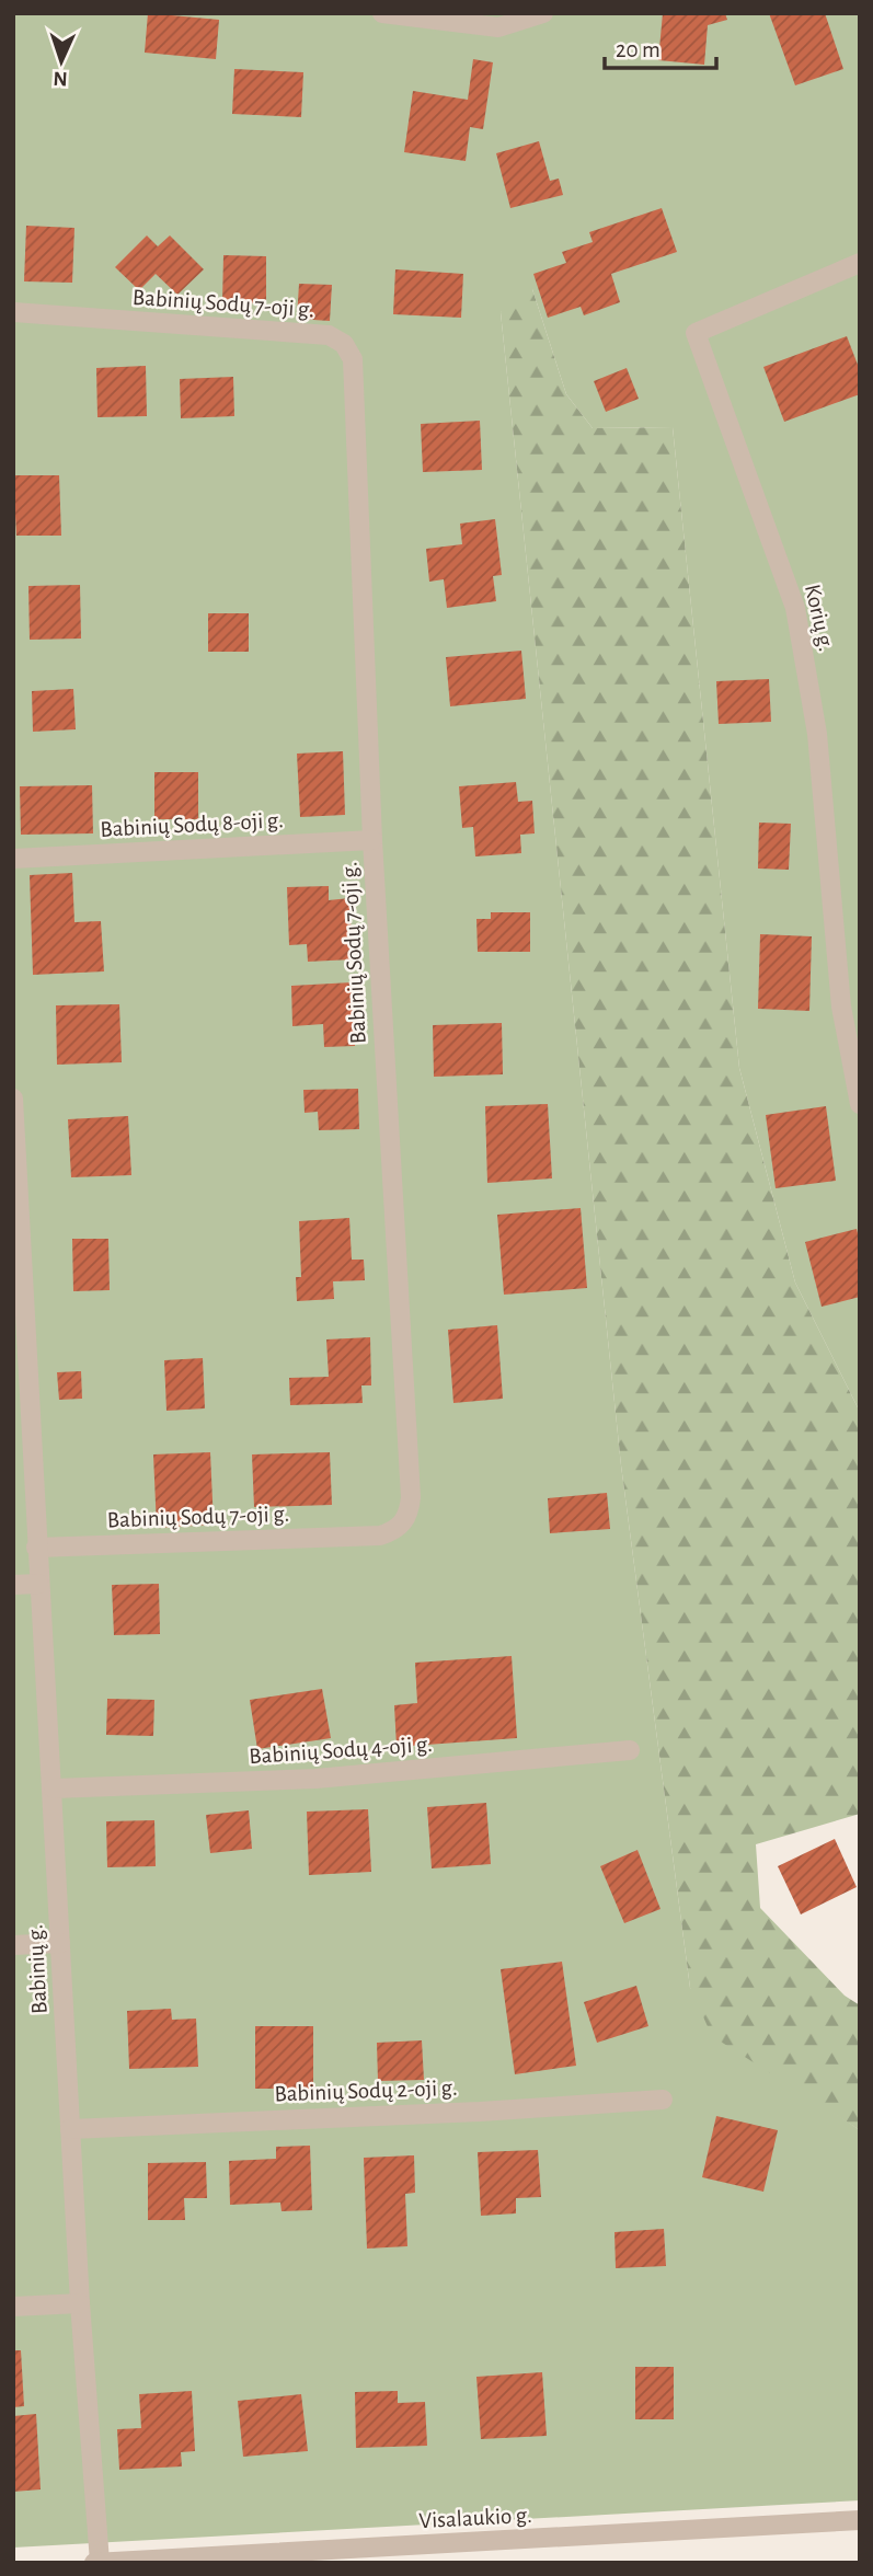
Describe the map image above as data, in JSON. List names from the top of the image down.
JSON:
{
  "streets": {
    "street": [
      "Babinių Sodų 7-oji g.",
      "Korių g.",
      "Babinių Sodų 8-oji g.",
      "Babinių Sodų 4-oji g.",
      "Babinių g.",
      "Babinių Sodų 2-oji g.",
      "Visalaukio g."
    ]
  },
  "crossings": [
    ["Babinių Sodų 7-oji g.", "Babinių Sodų 8-oji g."],
    ["Babinių Sodų 7-oji g.", "Babinių g."],
    ["Babinių Sodų 4-oji g.", "Babinių g."],
    ["Babinių g.", "Babinių Sodų 2-oji g."],
    ["Babinių g.", "Visalaukio g."]
  ],
  "scale_bar": "20 m",
  "north": "bottom"
}
